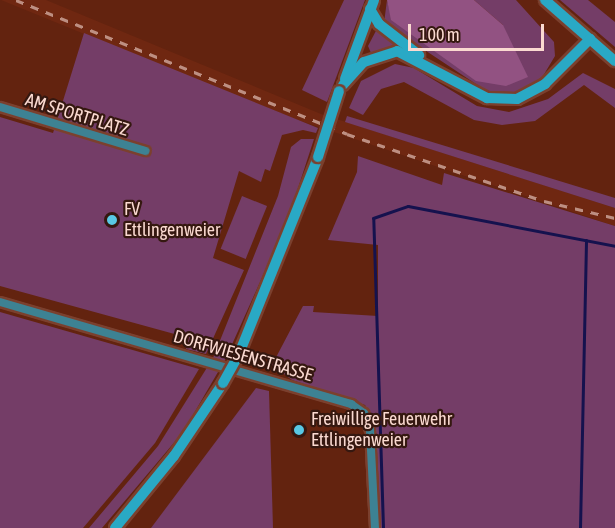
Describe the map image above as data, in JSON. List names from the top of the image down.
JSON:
{
  "streets": {
    "street": ["AM SPORTPLATZ", "DORFWIESENSTRASSE"]
  },
  "places": ["FV Ettlingenweier", "Freiwillige Feuerwehr Ettlingenweier"],
  "scale_bar": "100 m"
}
